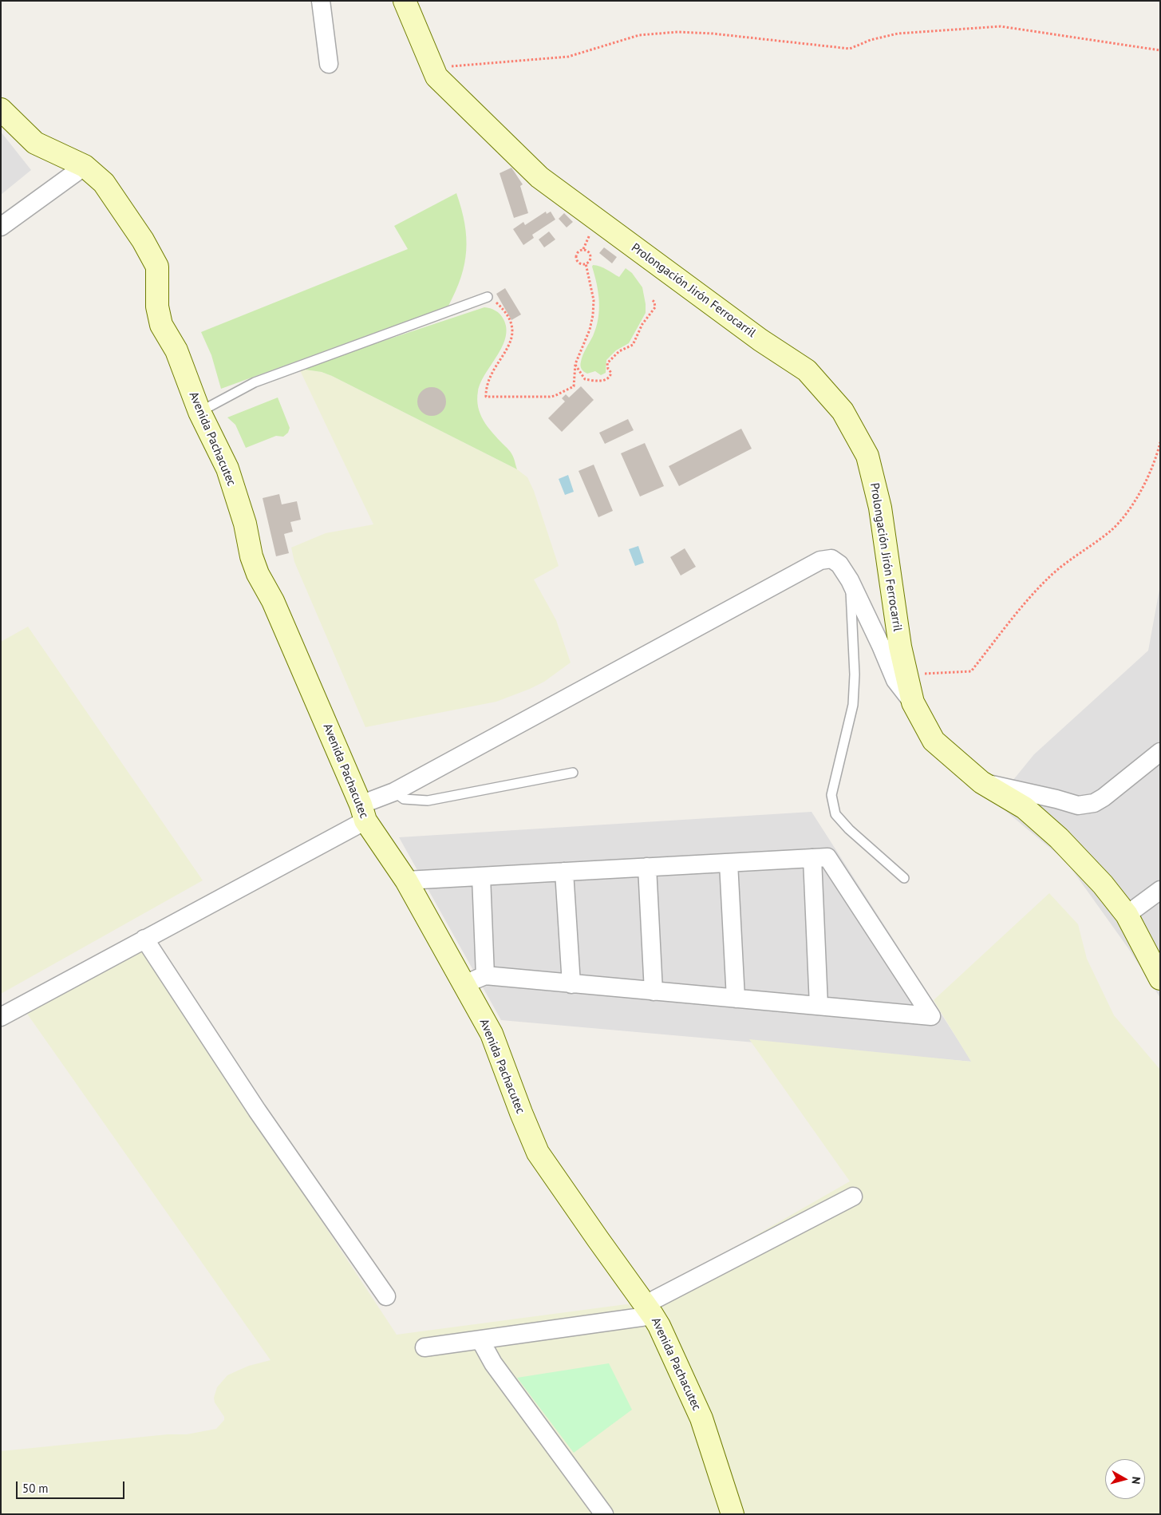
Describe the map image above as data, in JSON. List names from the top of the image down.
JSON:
{
  "streets": {
    "main road": ["Prolongación Jirón Ferrocarril", "Avenida Pachacutec"]
  },
  "scale_bar": "50 m",
  "north": "right"
}
